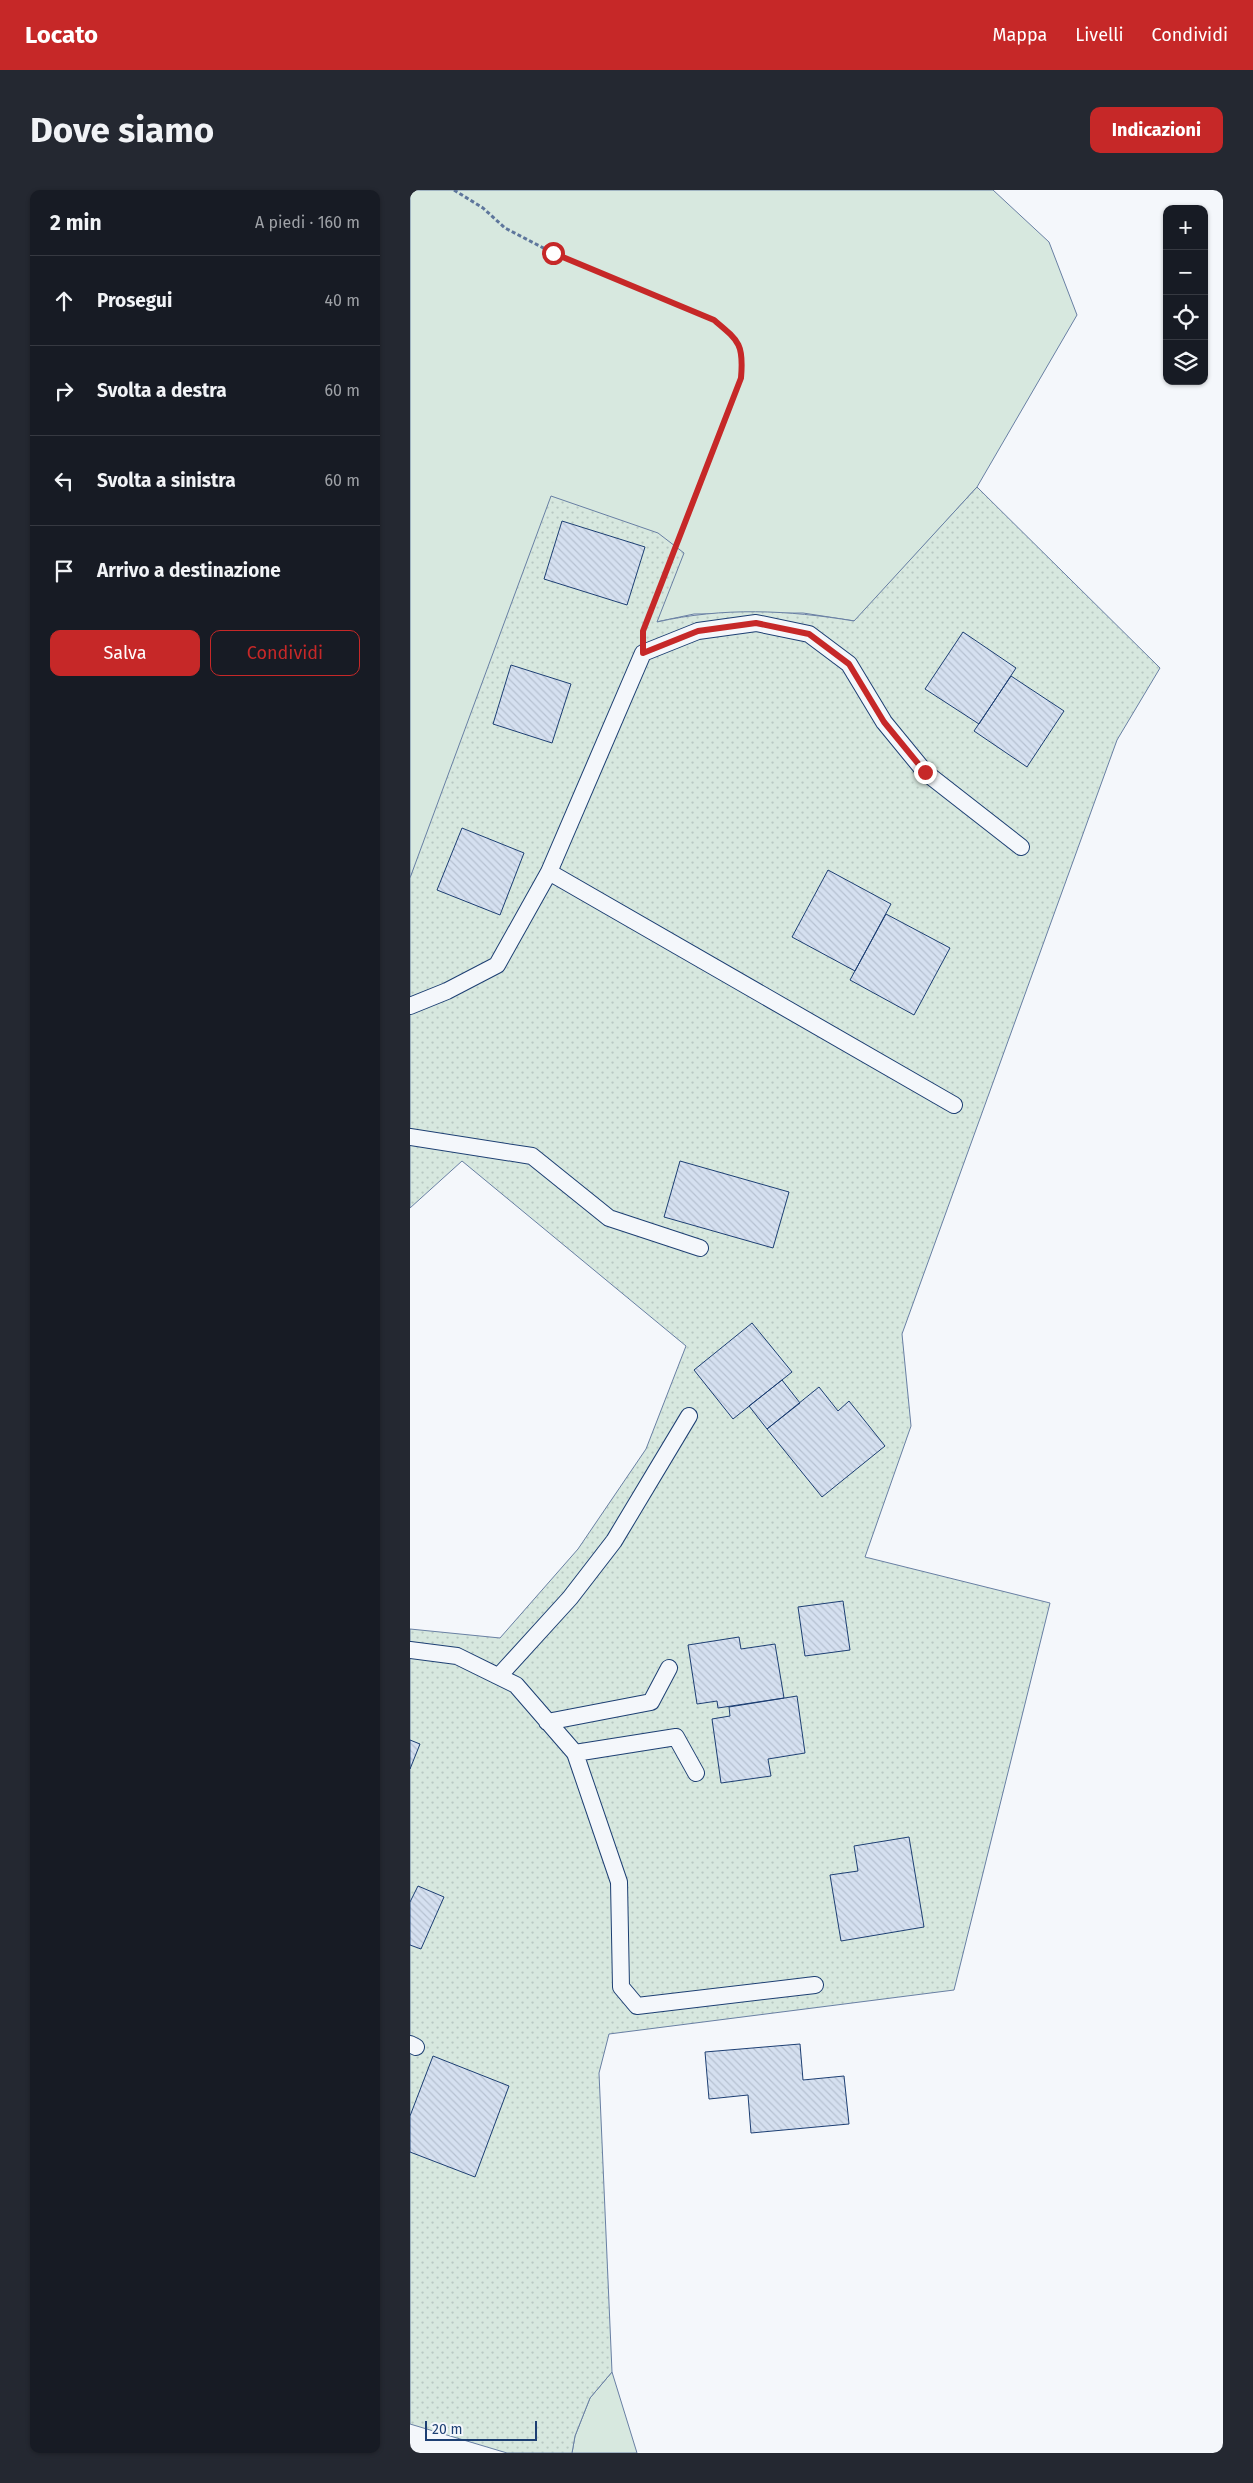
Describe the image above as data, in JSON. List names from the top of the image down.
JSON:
{
  "scale_bar": "20 m",
  "page": {
    "header": "Locato",
    "nav": ["Mappa", "Livelli", "Condividi"],
    "buttons": [
      "Indicazioni",
      ["Salva", "Condividi"]
    ],
    "title": "Dove siamo",
    "heading": ["2 min", "A piedi · 160 m"],
    "map_buttons": ["+", "−"],
    "list": [
      ["Prosegui", "40 m"],
      ["Svolta a destra", "60 m"],
      ["Svolta a sinistra", "60 m"],
      "Arrivo a destinazione"
    ],
    "scale": "20 m"
  }
}
